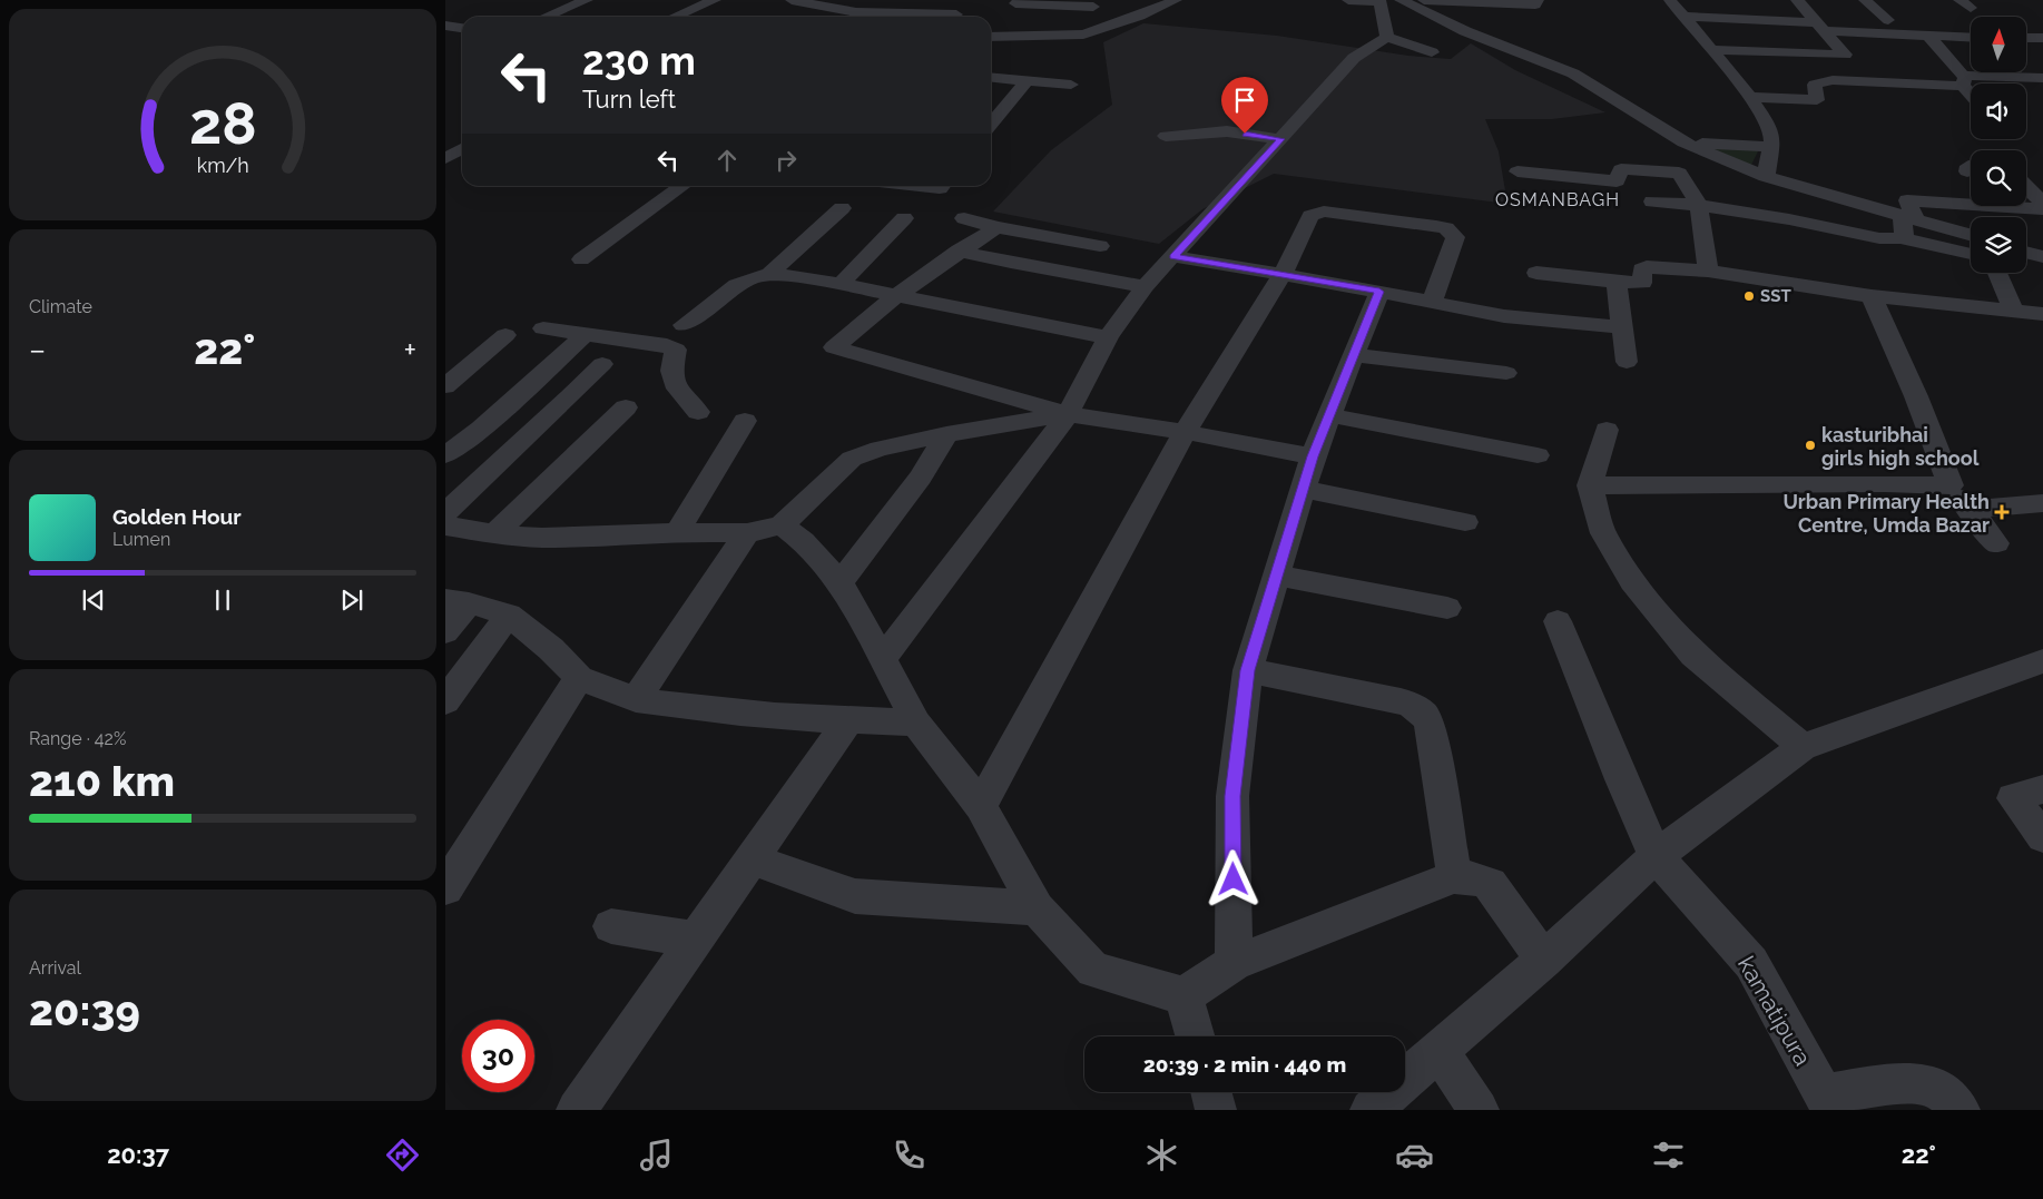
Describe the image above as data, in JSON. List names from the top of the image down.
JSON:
{
  "streets": {
    "street": ["kamatipura"]
  },
  "districts": ["OSMANBAGH"],
  "places": {
    "other": ["SST", "kasturibhai girls high school"],
    "health": ["Urban Primary Health Centre, Umda Bazar"]
  },
  "north": "top",
  "page": {
    "turn": ["230 m", "Turn left"],
    "tile": [
      "Climate",
      ["Range · 42%", "210 km"],
      ["Arrival", "20:39"]
    ],
    "heat": ["−", "22°", "+"],
    "song": ["Golden Hour", "Lumen"],
    "limit": "30",
    "trip": "20:39 · 2 min · 440 m",
    "tabs": ["20:37", "22°"],
    "gauge": ["28", "km/h"]
  }
}
